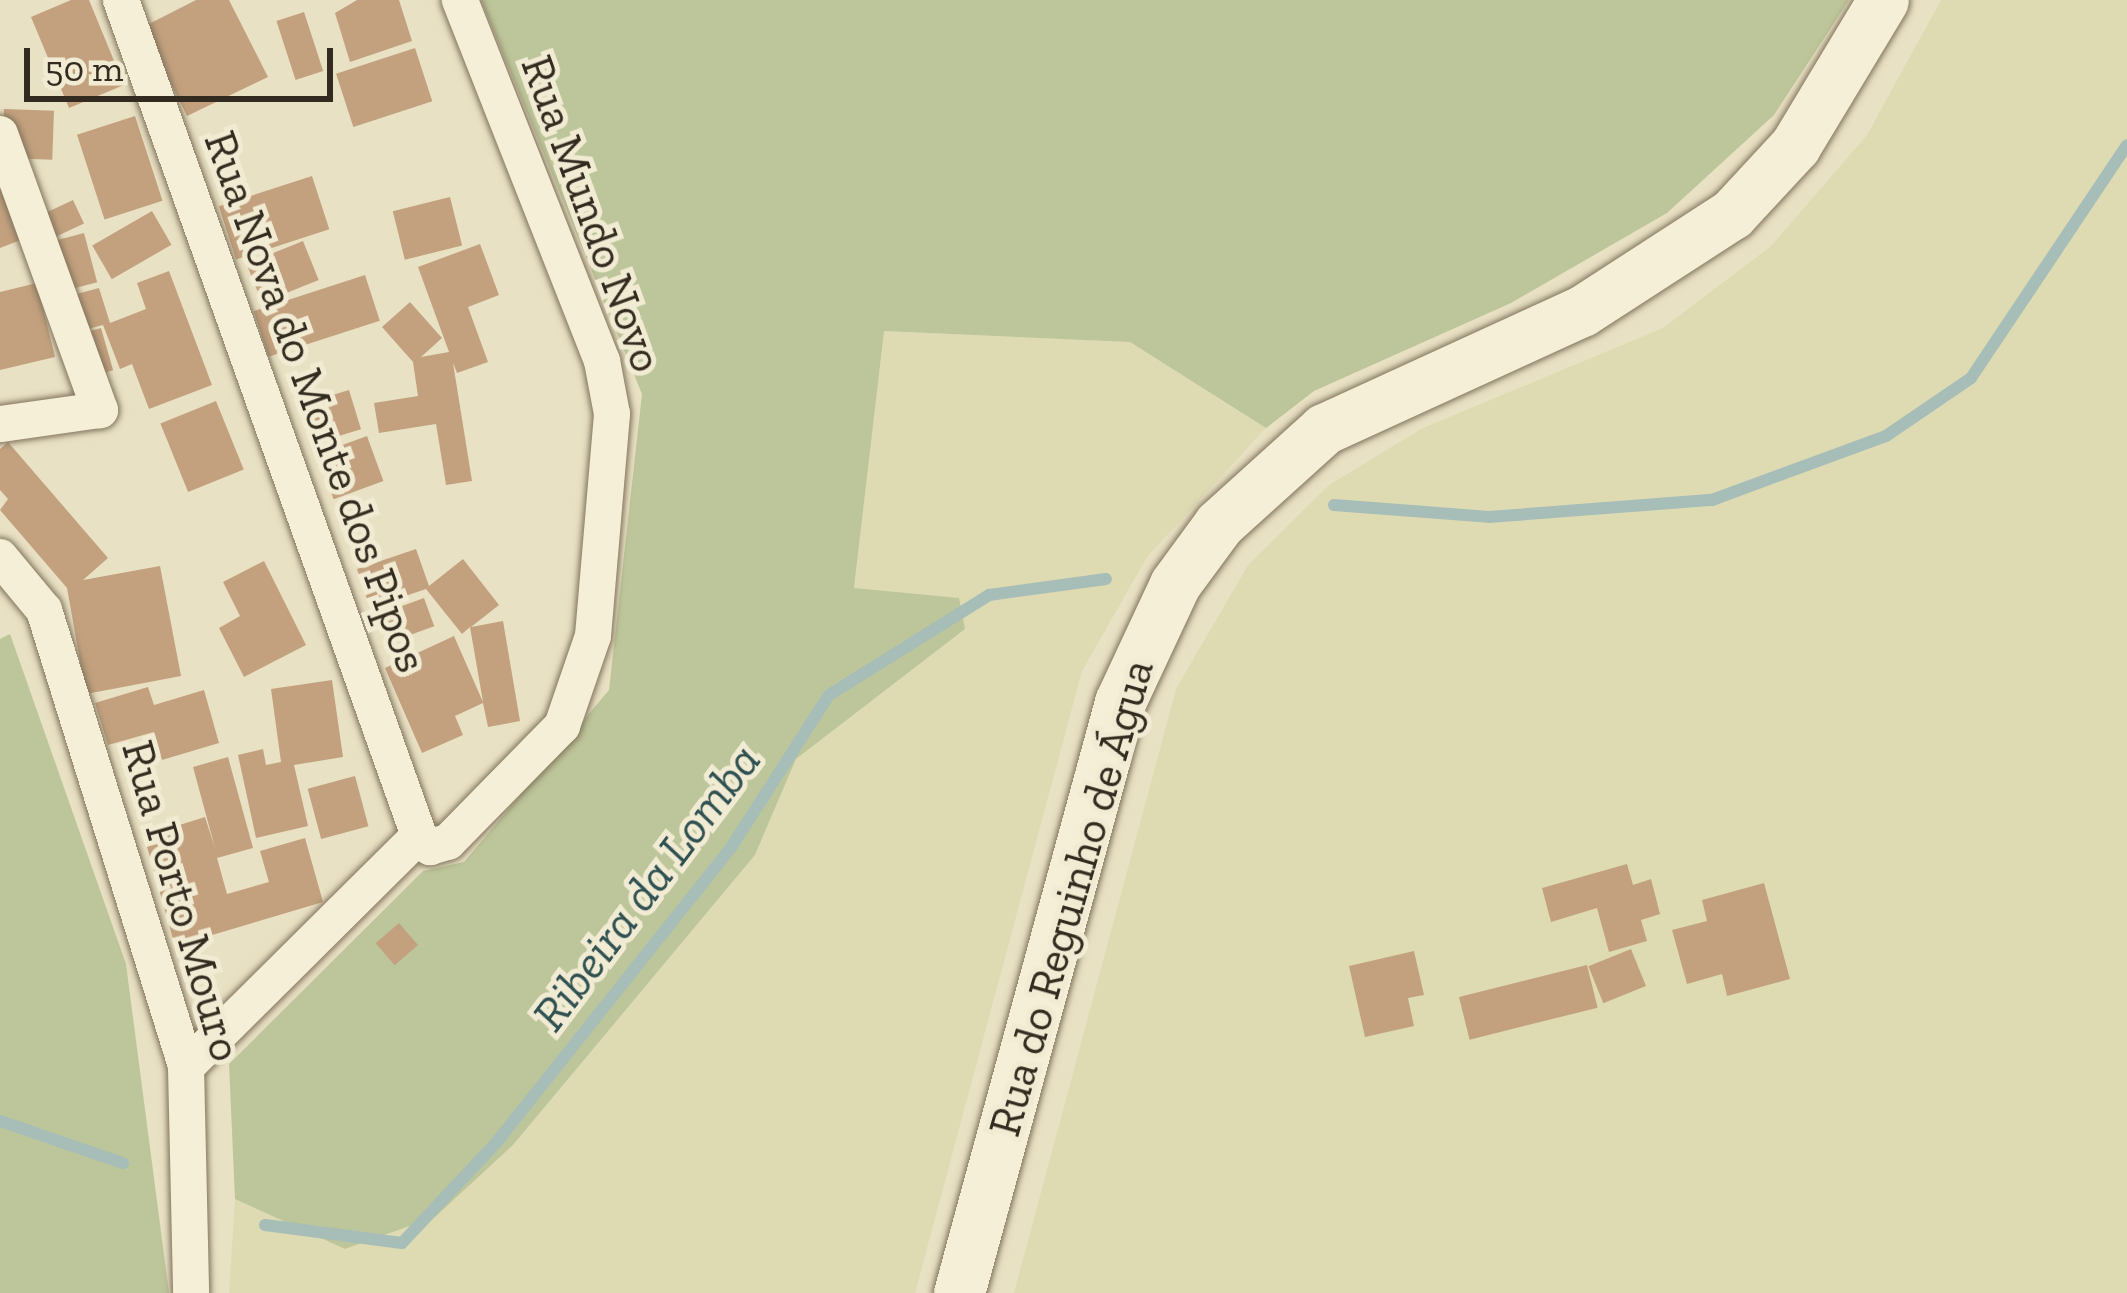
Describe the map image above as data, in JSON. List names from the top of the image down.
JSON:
{
  "streets": {
    "street": [
      "Rua Mundo Novo",
      "Rua Nova do Monte dos Pipos",
      "Rua do Reguinho de Água",
      "Rua Porto Mouro"
    ]
  },
  "crossings": [
    ["Rua Mundo Novo", "Rua Nova do Monte dos Pipos"]
  ],
  "water": ["Ribeira da Lomba"],
  "scale_bar": "50 m"
}
